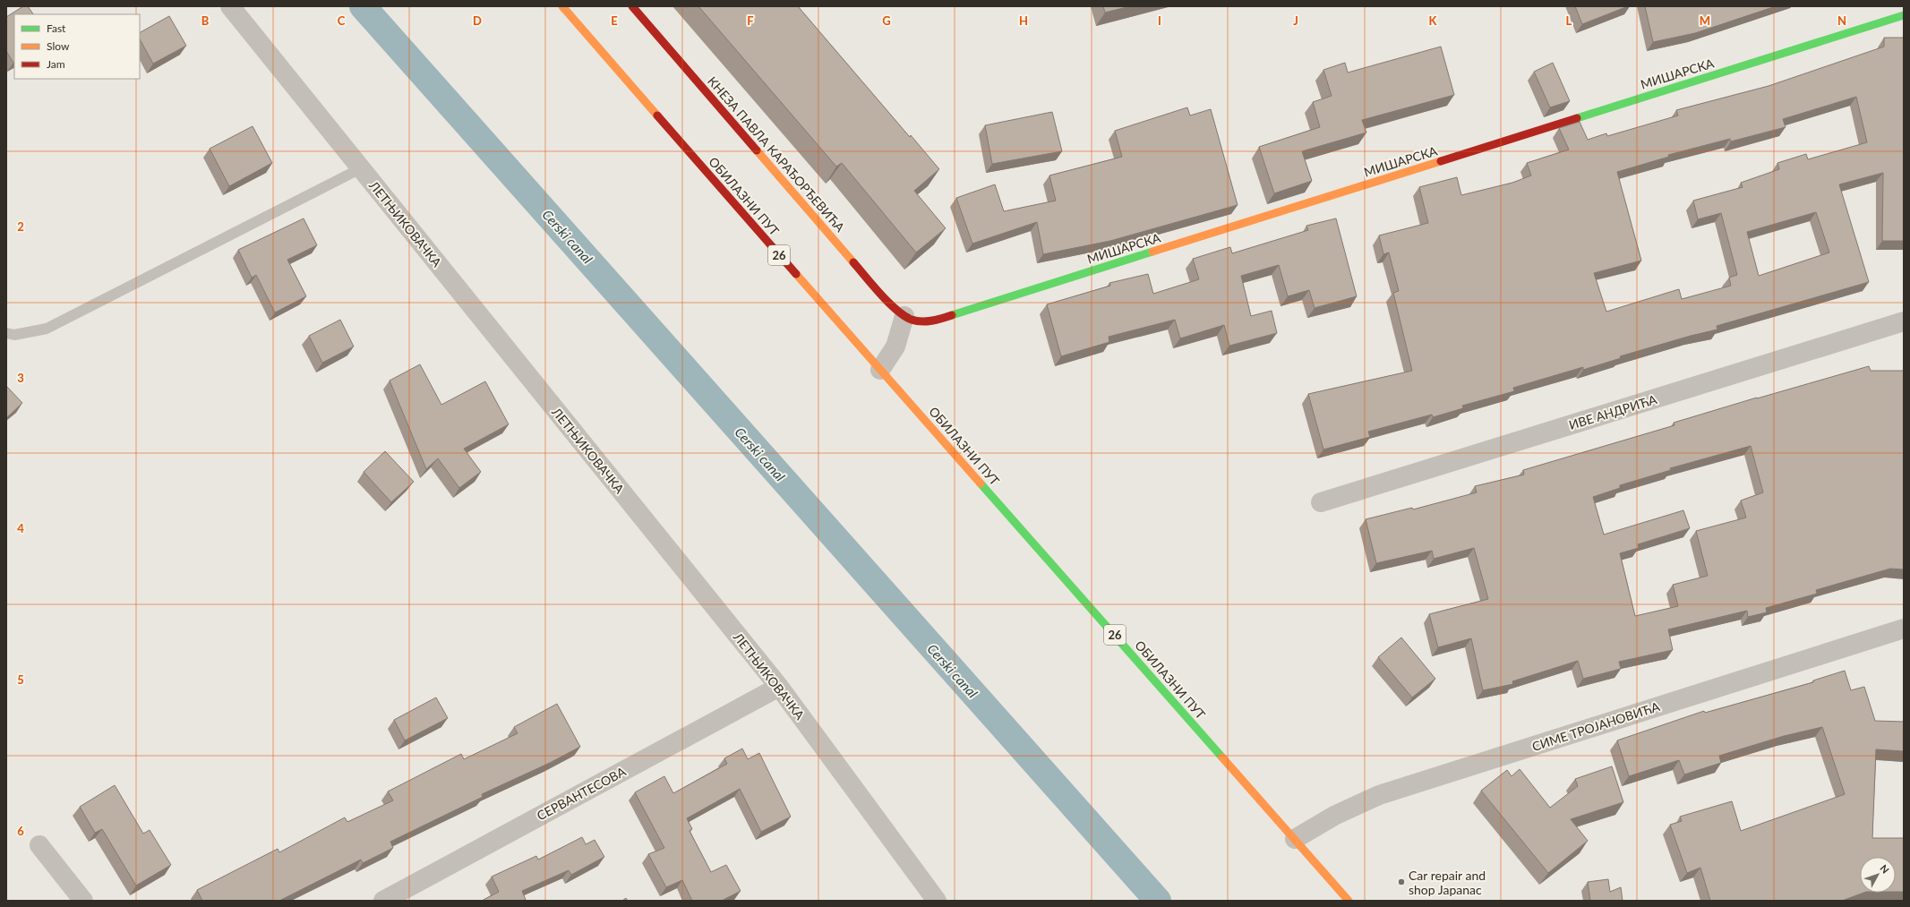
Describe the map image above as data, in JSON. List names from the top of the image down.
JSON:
{
  "streets": {
    "street": [
      "МИШАРСКА",
      "КНЕЗА ПАВЛА КАРАЂОРЂЕВИЋА",
      "ОБИЛАЗНИ ПУТ",
      "ЛЕТЊИКОВАЧКА",
      "26",
      "ИВЕ АНДРИЋА",
      "СИМЕ ТРОЈАНОВИЋА",
      "СЕРВАНТЕСОВА"
    ]
  },
  "crossings": [
    ["МИШАРСКА", "КНЕЗА ПАВЛА КАРАЂОРЂЕВИЋА"],
    ["ОБИЛАЗНИ ПУТ", "СИМЕ ТРОЈАНОВИЋА"],
    ["ЛЕТЊИКОВАЧКА", "СЕРВАНТЕСОВА"]
  ],
  "water": ["Cerski canal"],
  "places": ["Car repair and shop Japanac"],
  "legend": ["Fast", "Slow", "Jam"],
  "north": "top right",
  "grid": {
    "columns": [
      "B",
      "C",
      "D",
      "E",
      "F",
      "G",
      "H",
      "I",
      "J",
      "K",
      "L",
      "M",
      "N"
    ],
    "rows": [
      "2",
      "3",
      "4",
      "5",
      "6"
    ]
  }
}
